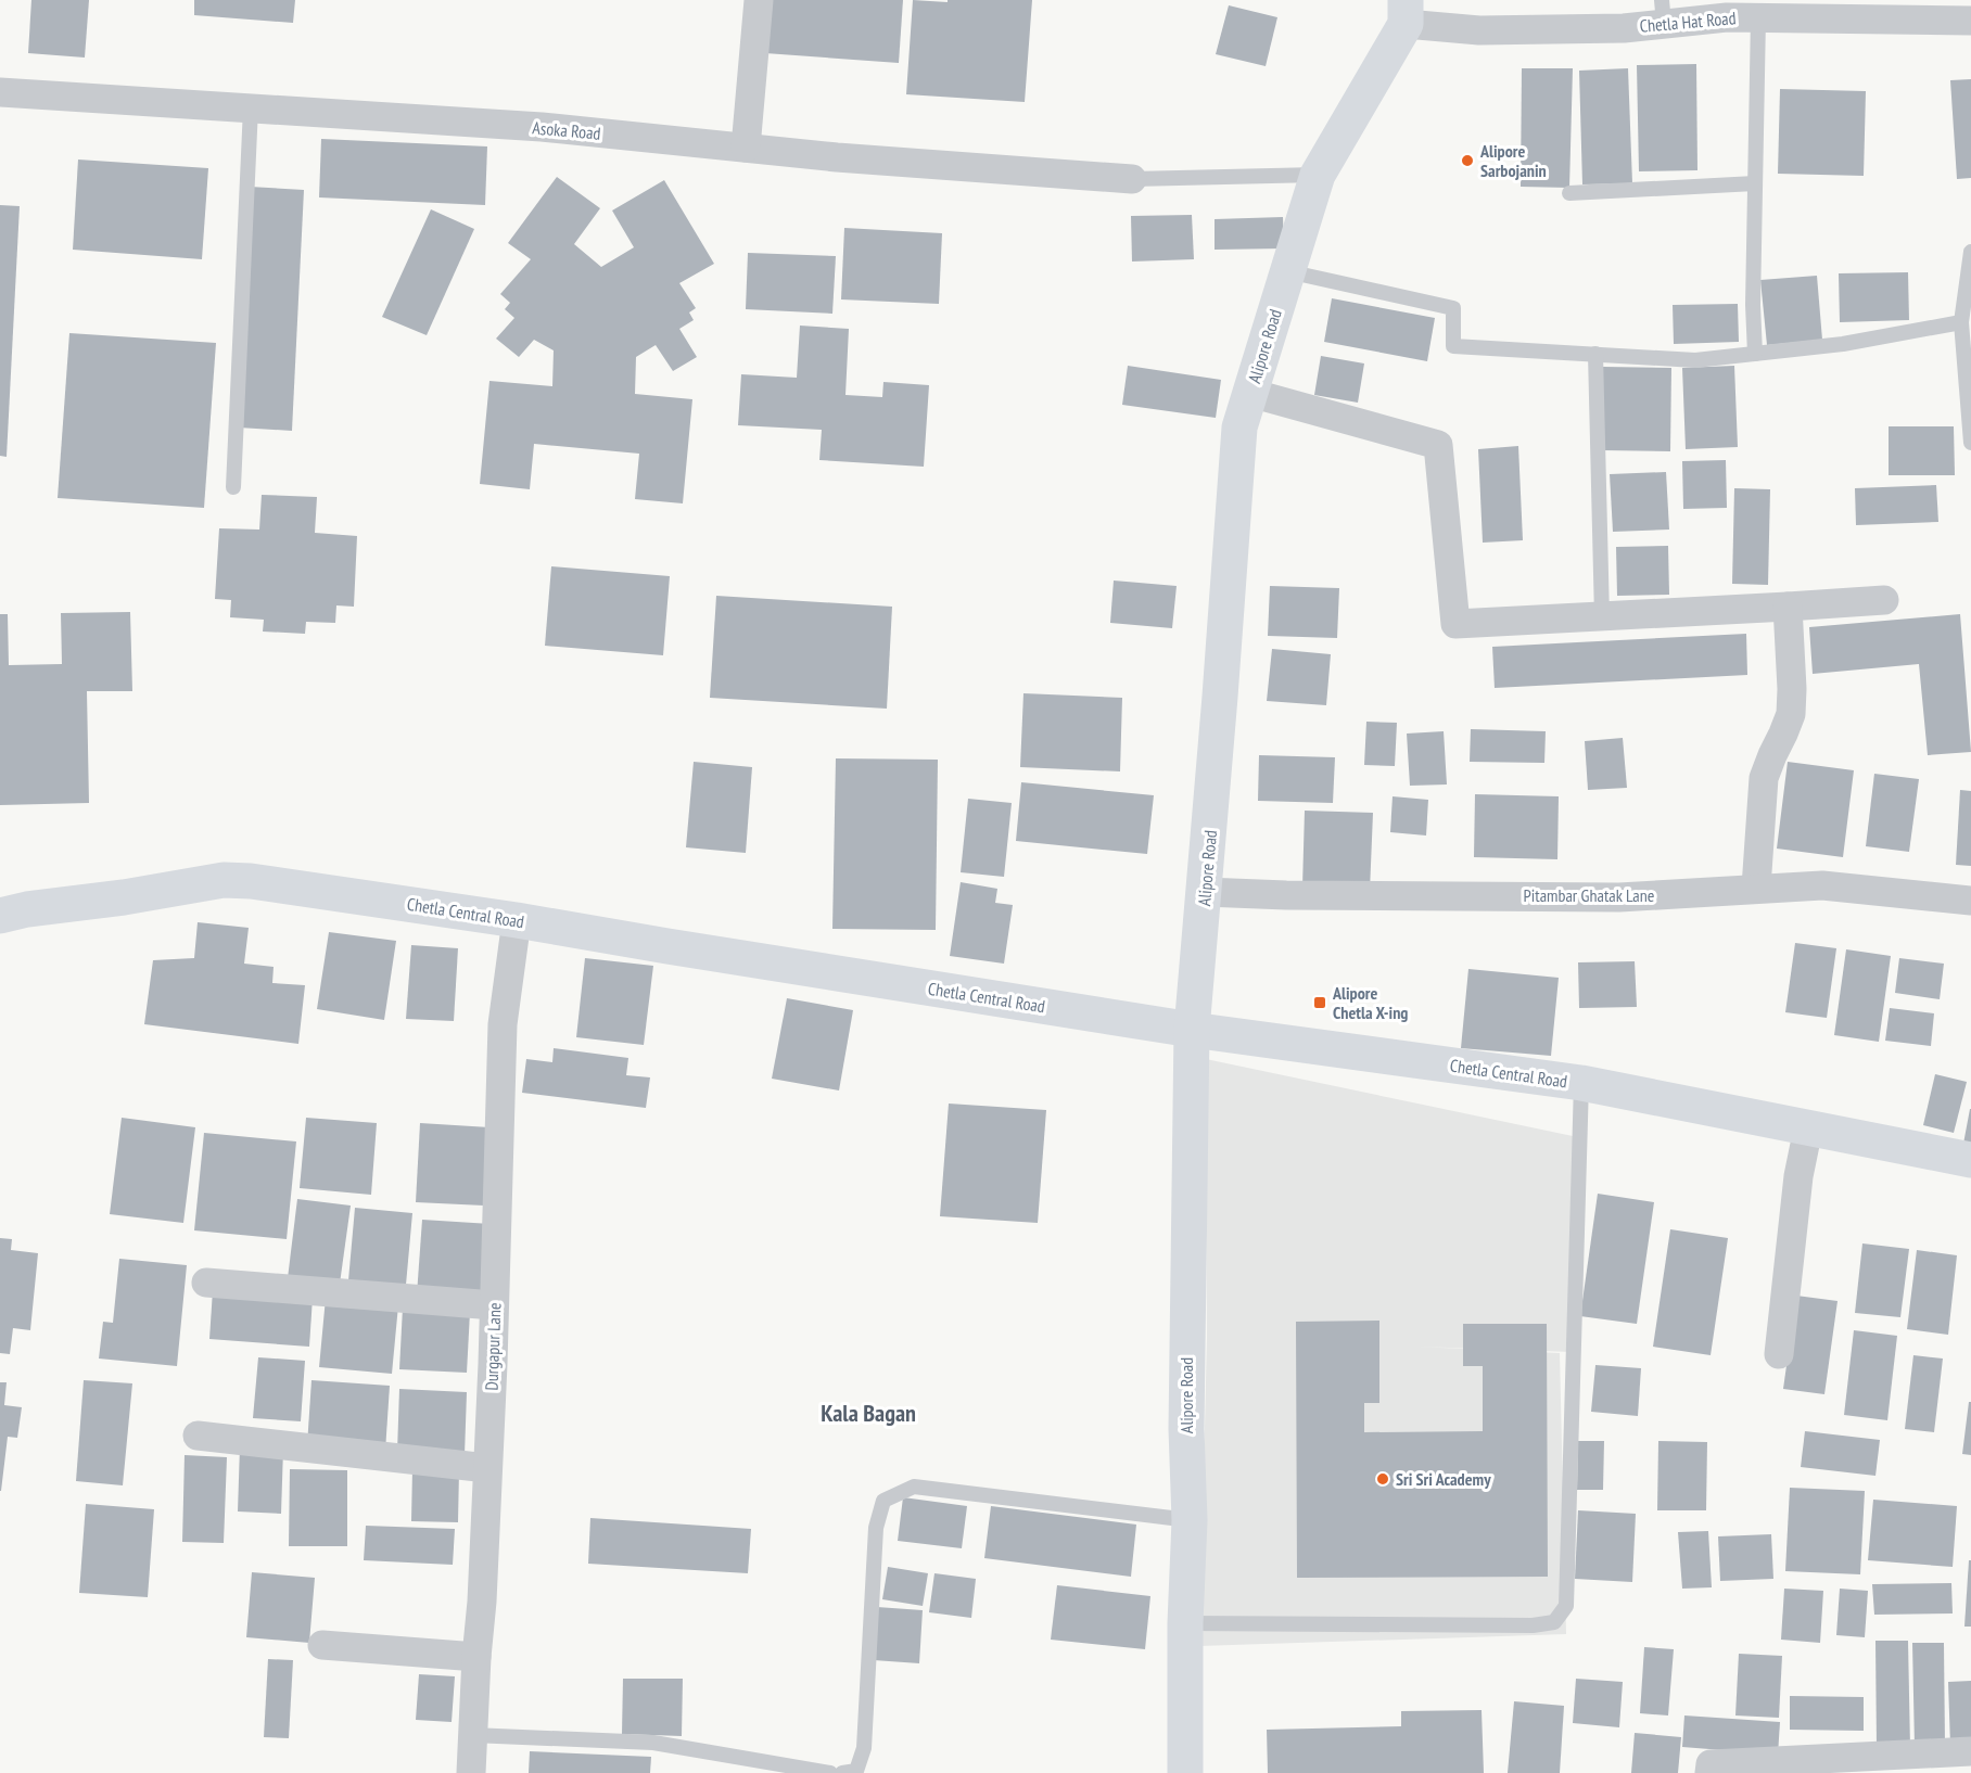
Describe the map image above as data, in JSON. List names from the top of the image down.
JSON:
{
  "streets": {
    "main road": ["Alipore Road", "Chetla Central Road"],
    "street": [
      "Chetla Hat Road",
      "Asoka Road",
      "Pitambar Ghatak Lane",
      "Durgapur Lane"
    ]
  },
  "crossings": [
    ["Chetla Hat Road", "Alipore Road"],
    ["Alipore Road", "Pitambar Ghatak Lane"],
    ["Alipore Road", "Chetla Central Road"],
    ["Chetla Central Road", "Durgapur Lane"]
  ],
  "districts": ["Kala Bagan"],
  "places": {
    "other": ["Alipore Sarbojanin", "Sri Sri Academy"],
    "transit": ["Alipore Chetla X-ing"]
  }
}
